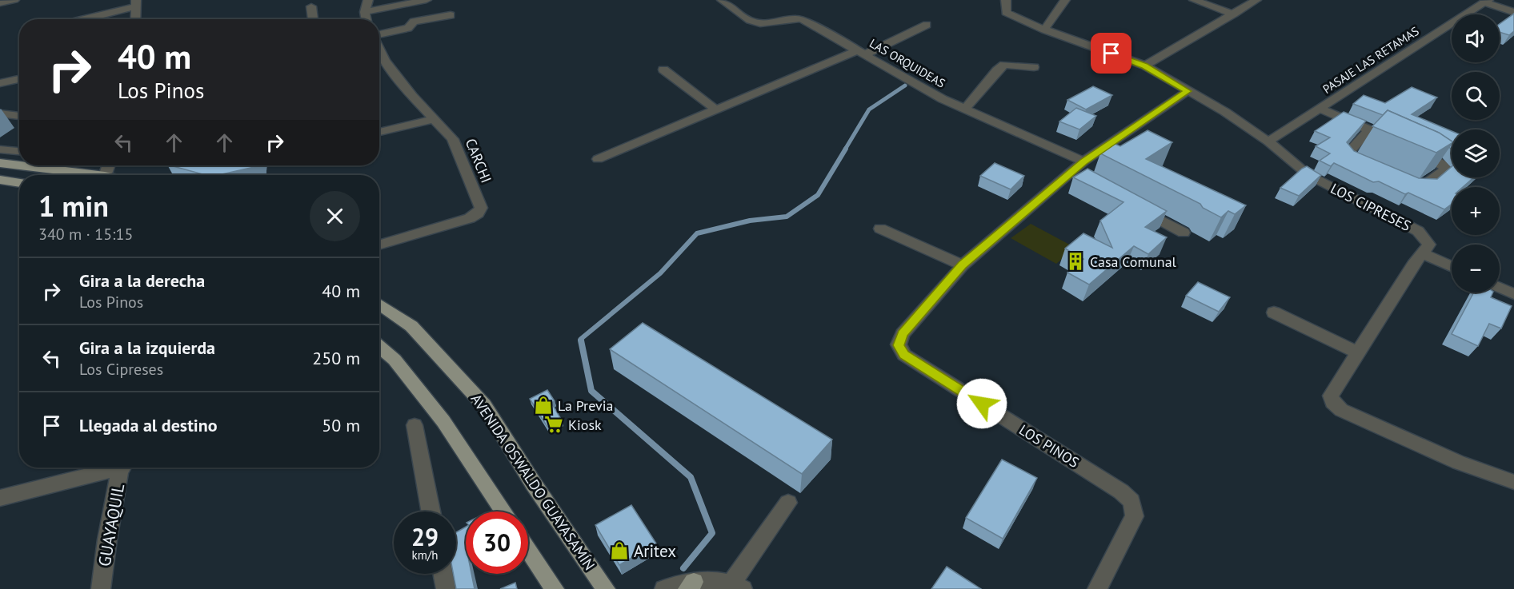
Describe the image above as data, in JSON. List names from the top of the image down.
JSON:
{
  "streets": {
    "main road": ["AVENIDA OSWALDO GUAYASAMÍN"],
    "street": [
      "PASAJE LAS RETAMAS",
      "LAS ORQUIDEAS",
      "CARCHI",
      "LOS CIPRESES",
      "LOS PINOS",
      "GUAYAQUIL"
    ]
  },
  "crossings": [
    ["PASAJE LAS RETAMAS", "LOS CIPRESES"],
    ["LAS ORQUIDEAS", "LOS PINOS"],
    ["LOS CIPRESES", "LOS PINOS"]
  ],
  "places": {
    "building": ["Casa Comunal"],
    "shop": ["La Previa", "Aritex"],
    "supermarket": ["Kiosk"]
  },
  "page": {
    "map_buttons": ["+", "−"],
    "turn": ["40 m", "Los Pinos"],
    "heading": ["1 min", "340 m · 15:15"],
    "list": [
      {
        "name": "Gira a la derecha",
        "note": "Los Pinos",
        "value": "40 m"
      },
      {
        "name": "Gira a la izquierda",
        "note": "Los Cipreses",
        "value": "250 m"
      },
      {
        "name": "Llegada al destino",
        "value": "50 m"
      }
    ],
    "speed": "29 km/h",
    "limit": "30"
  }
}
